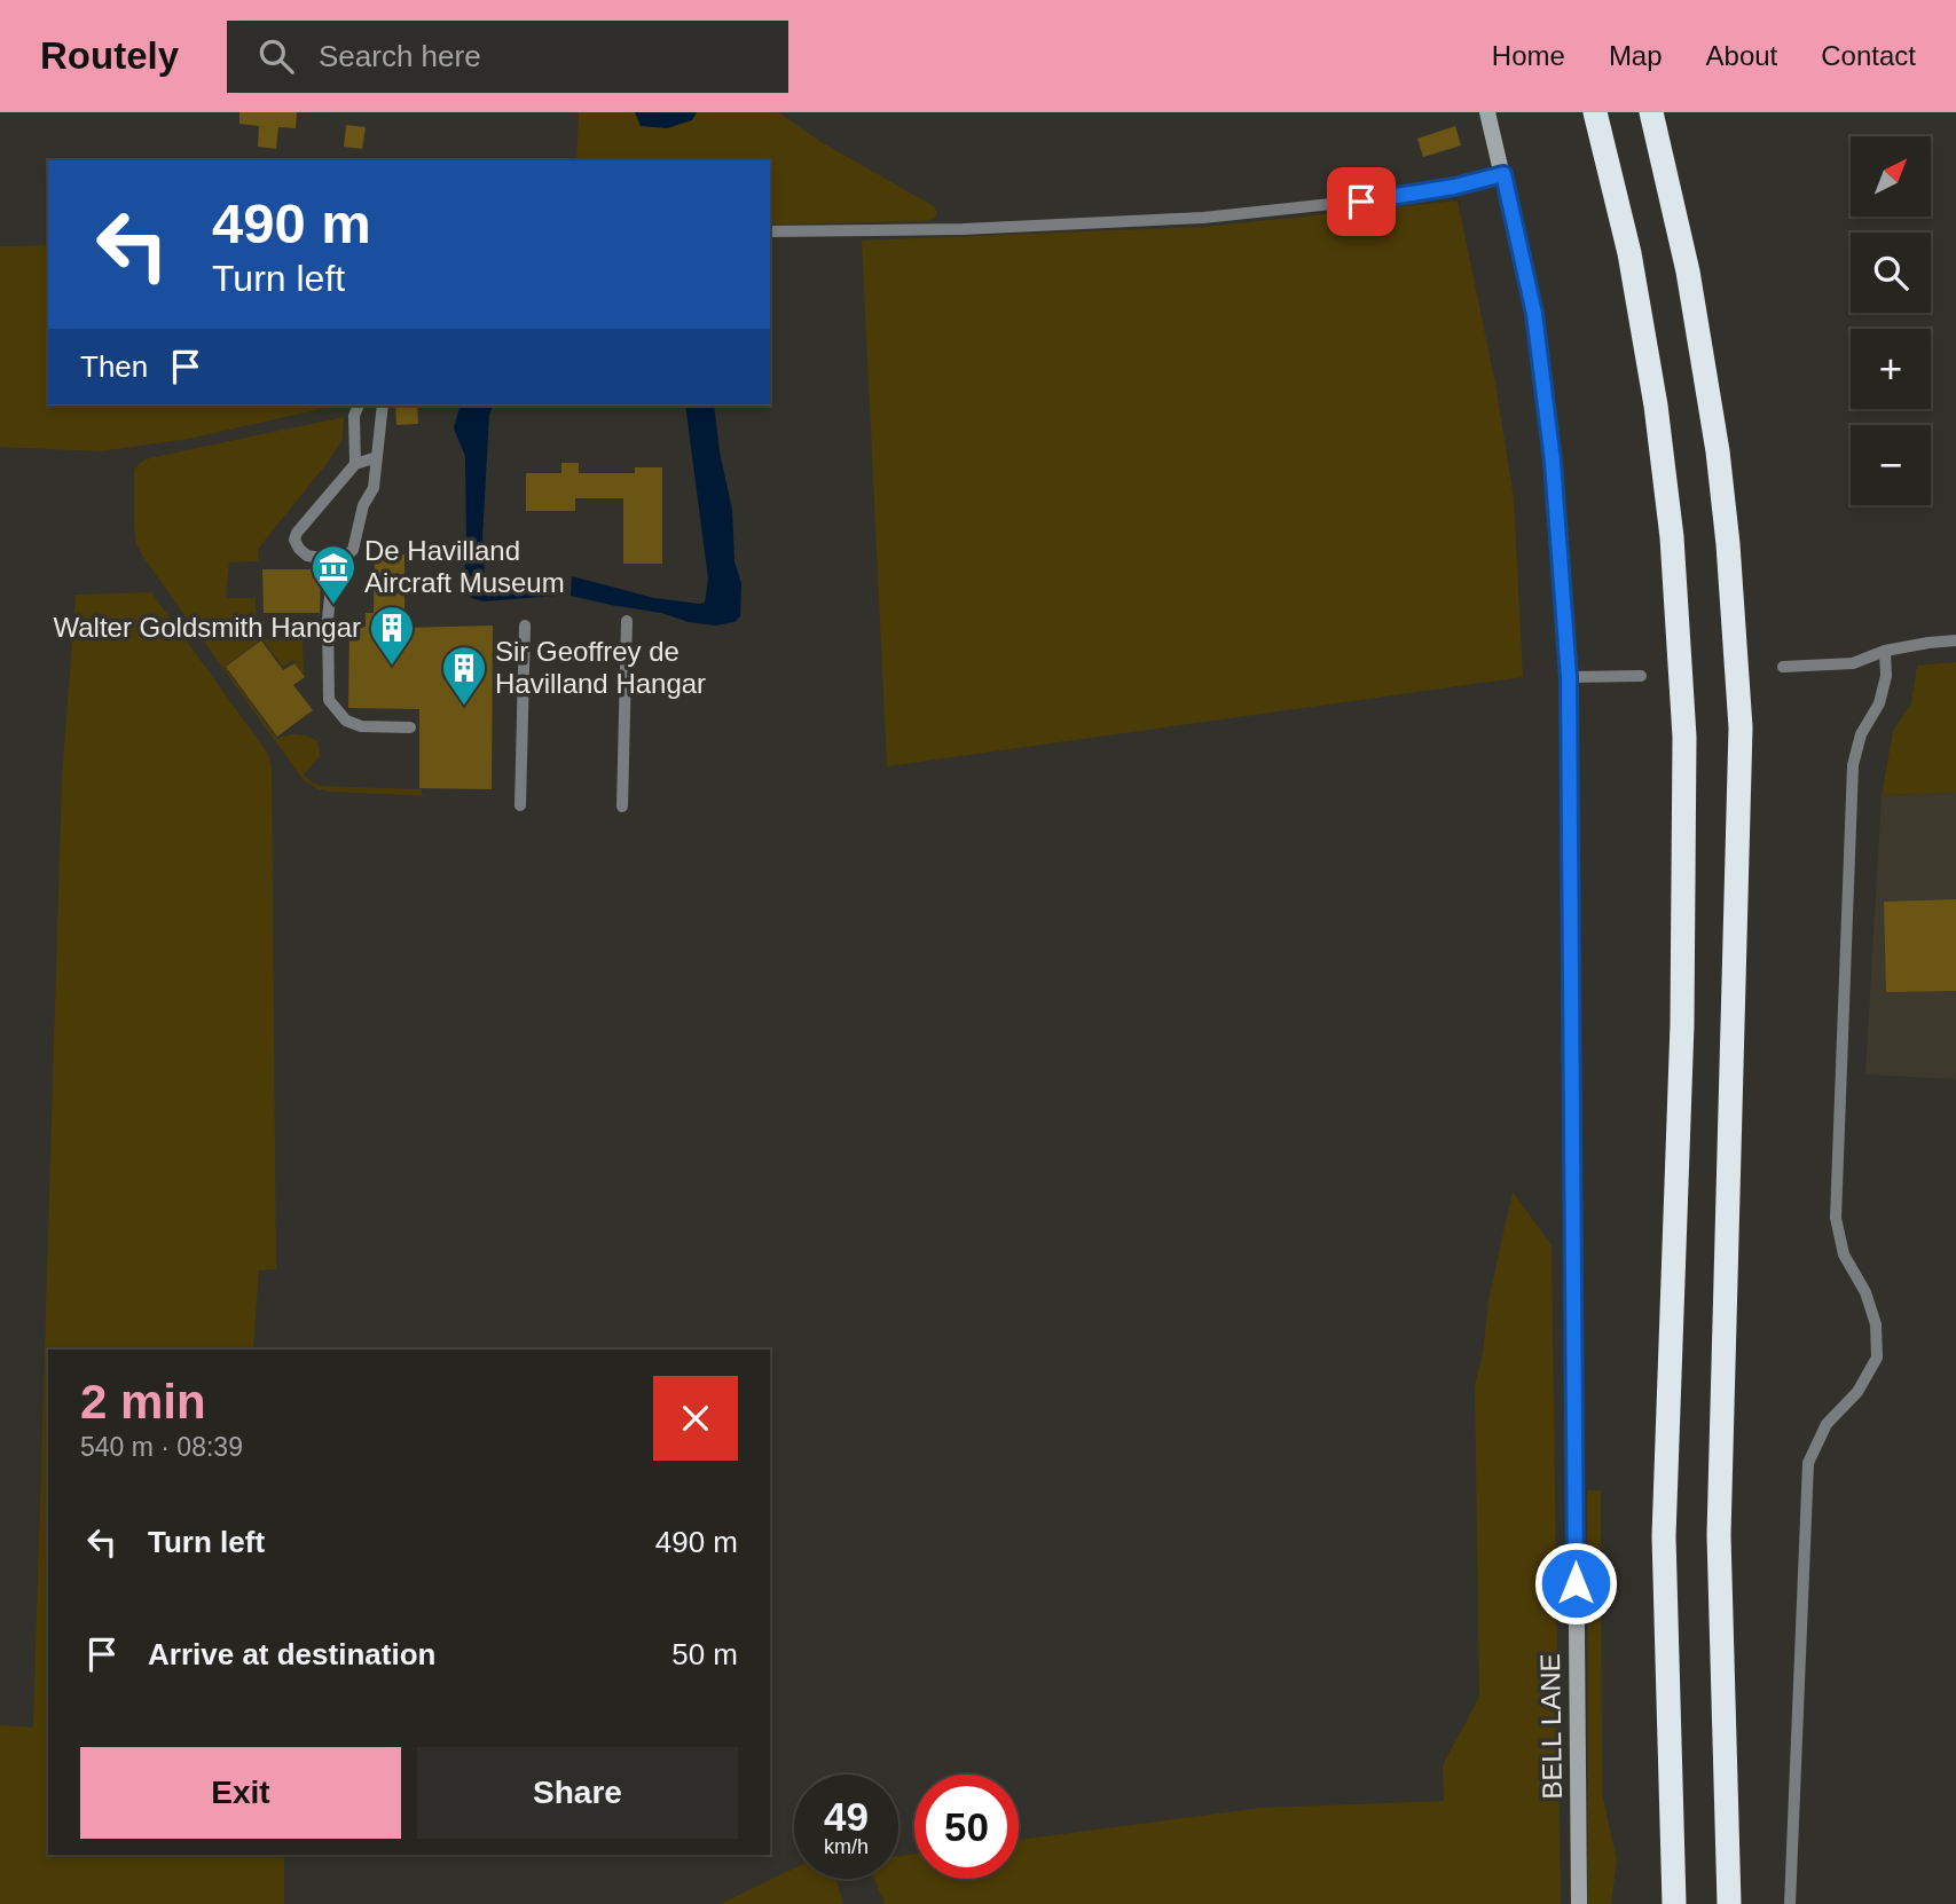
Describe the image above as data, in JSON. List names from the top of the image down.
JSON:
{
  "streets": {
    "main road": ["BELL LANE"]
  },
  "places": {
    "museum": ["De Havilland Aircraft Museum"],
    "building": ["Walter Goldsmith Hangar", "Sir Geoffrey de Havilland Hangar"]
  },
  "north": "top right",
  "page": {
    "header": "Routely",
    "search": "Search here",
    "nav": [
      "Home",
      "Map",
      "About",
      "Contact"
    ],
    "map_buttons": ["+", "−"],
    "turn": ["490 m", "Turn left"],
    "then": "Then",
    "heading": ["2 min", "540 m · 08:39"],
    "list": [
      {
        "name": "Turn left",
        "value": "490 m"
      },
      {
        "name": "Arrive at destination",
        "value": "50 m"
      }
    ],
    "buttons": ["Exit", "Share"],
    "speed": "49 km/h",
    "limit": "50"
  }
}
